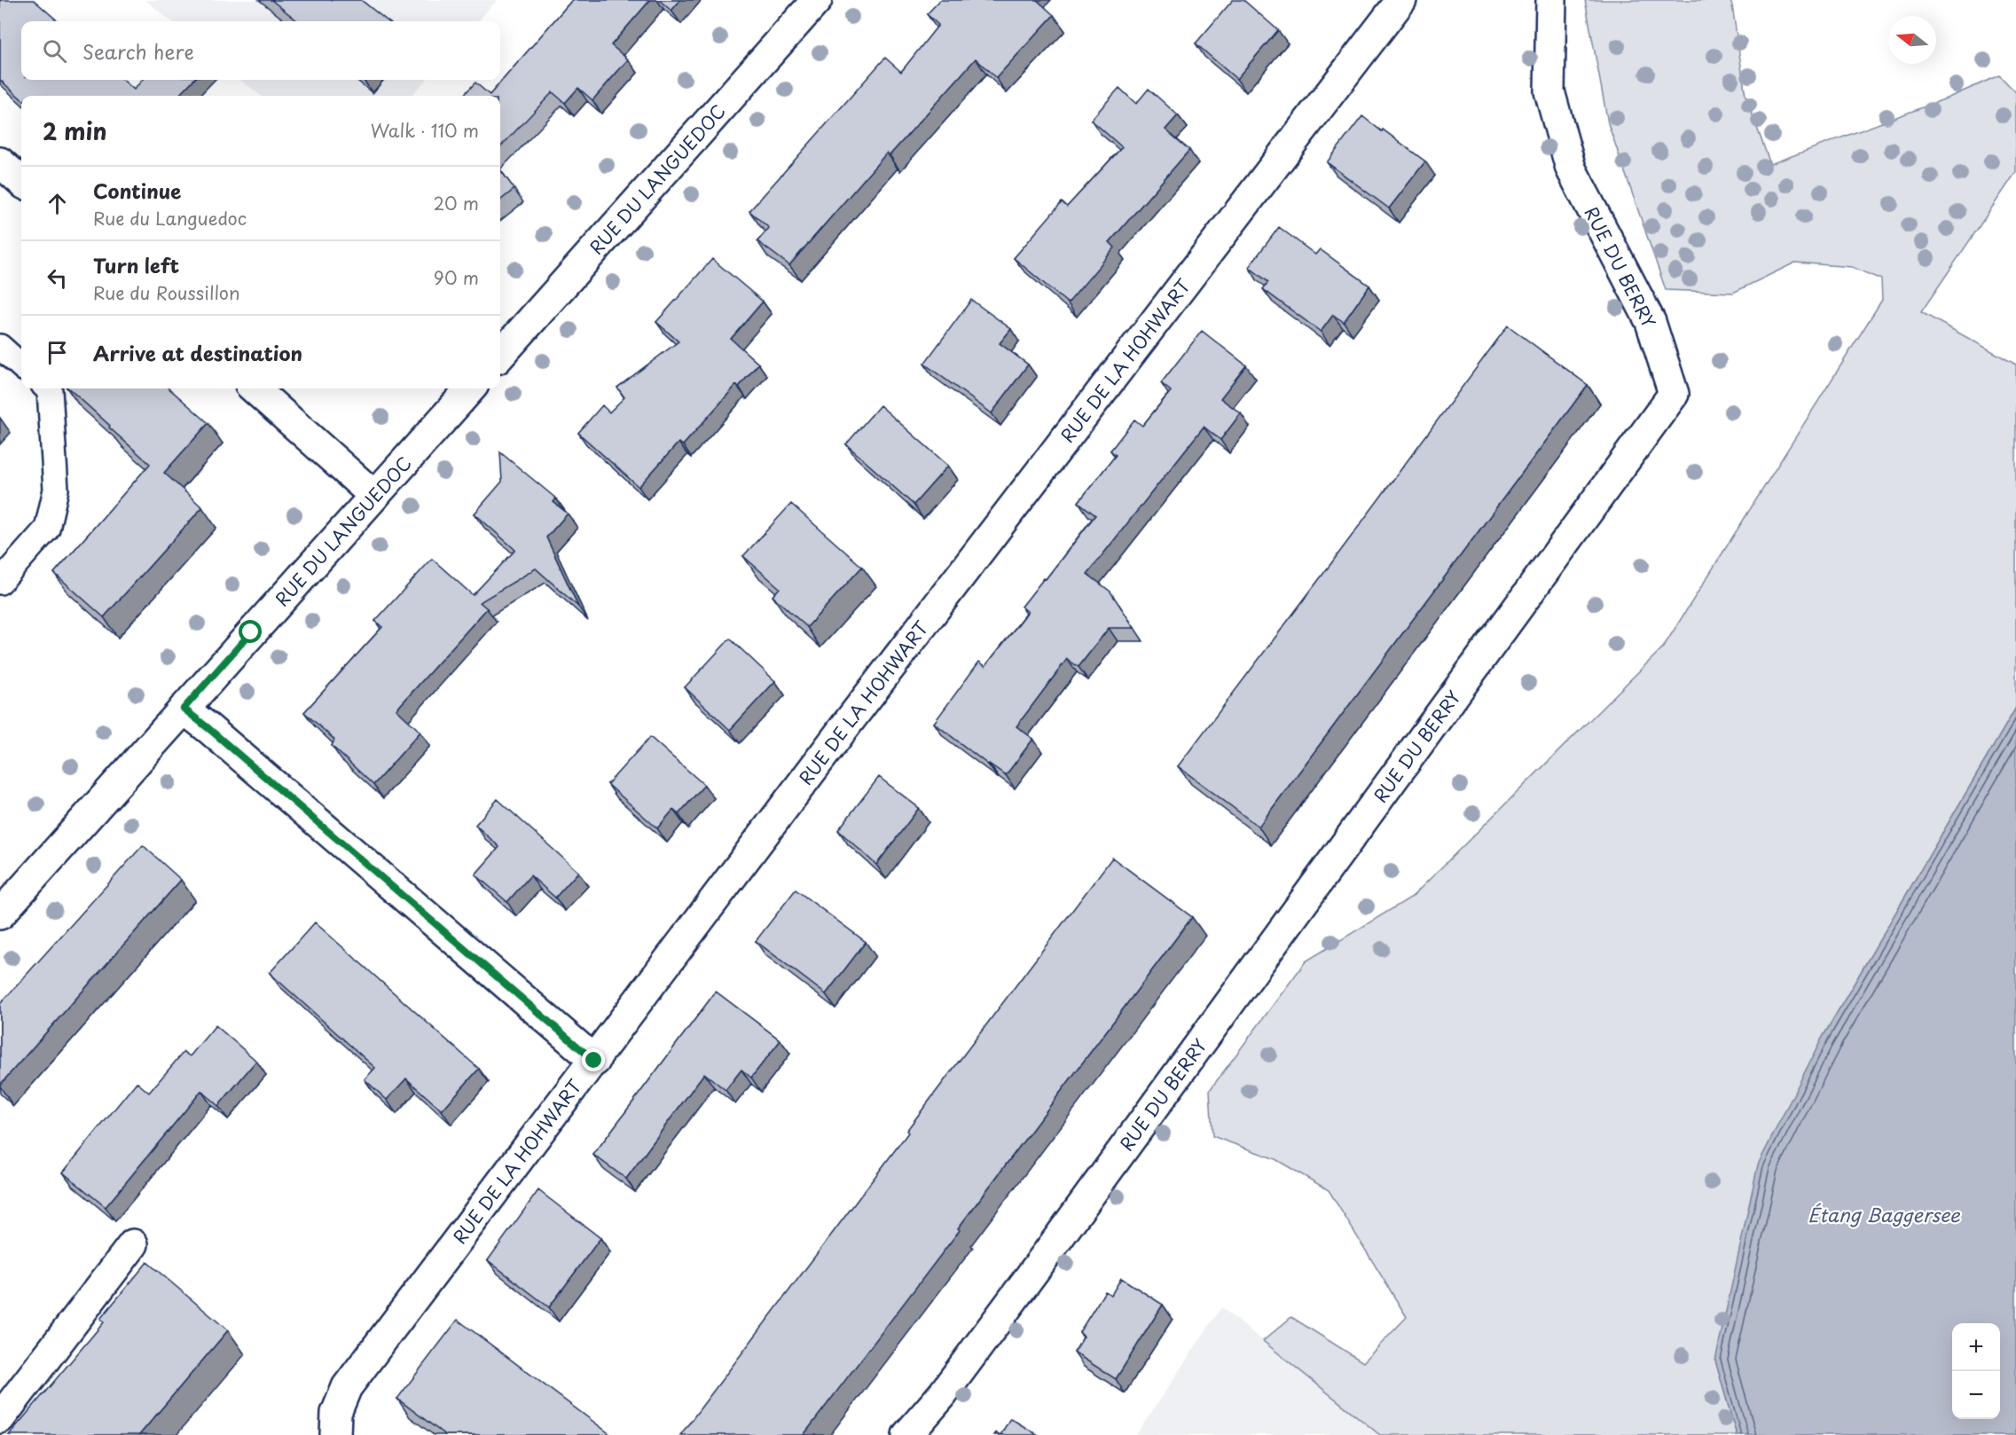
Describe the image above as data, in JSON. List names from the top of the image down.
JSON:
{
  "streets": {
    "street": ["RUE DU LANGUEDOC", "RUE DU BERRY", "RUE DE LA HOHWART"]
  },
  "water": ["Étang Baggersee"],
  "north": "left",
  "page": {
    "search": "Search here",
    "heading": ["2 min", "Walk · 110 m"],
    "list": [
      ["Continue", "Rue du Languedoc", "20 m"],
      ["Turn left", "Rue du Roussillon", "90 m"],
      "Arrive at destination"
    ],
    "map_buttons": ["+", "−"]
  }
}
